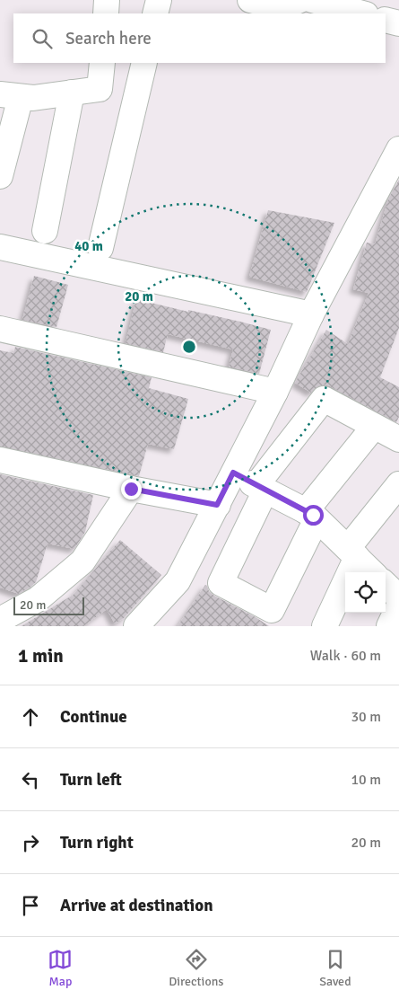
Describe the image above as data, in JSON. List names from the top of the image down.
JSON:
{
  "scale_bar": "20 m",
  "page": {
    "search": "Search here",
    "scale": "20 m",
    "heading": ["1 min", "Walk · 60 m"],
    "list": [
      ["Continue", "30 m"],
      ["Turn left", "10 m"],
      ["Turn right", "20 m"],
      "Arrive at destination"
    ],
    "nav": ["Map", "Directions", "Saved"]
  },
  "rings": ["40 m", "20 m"]
}
